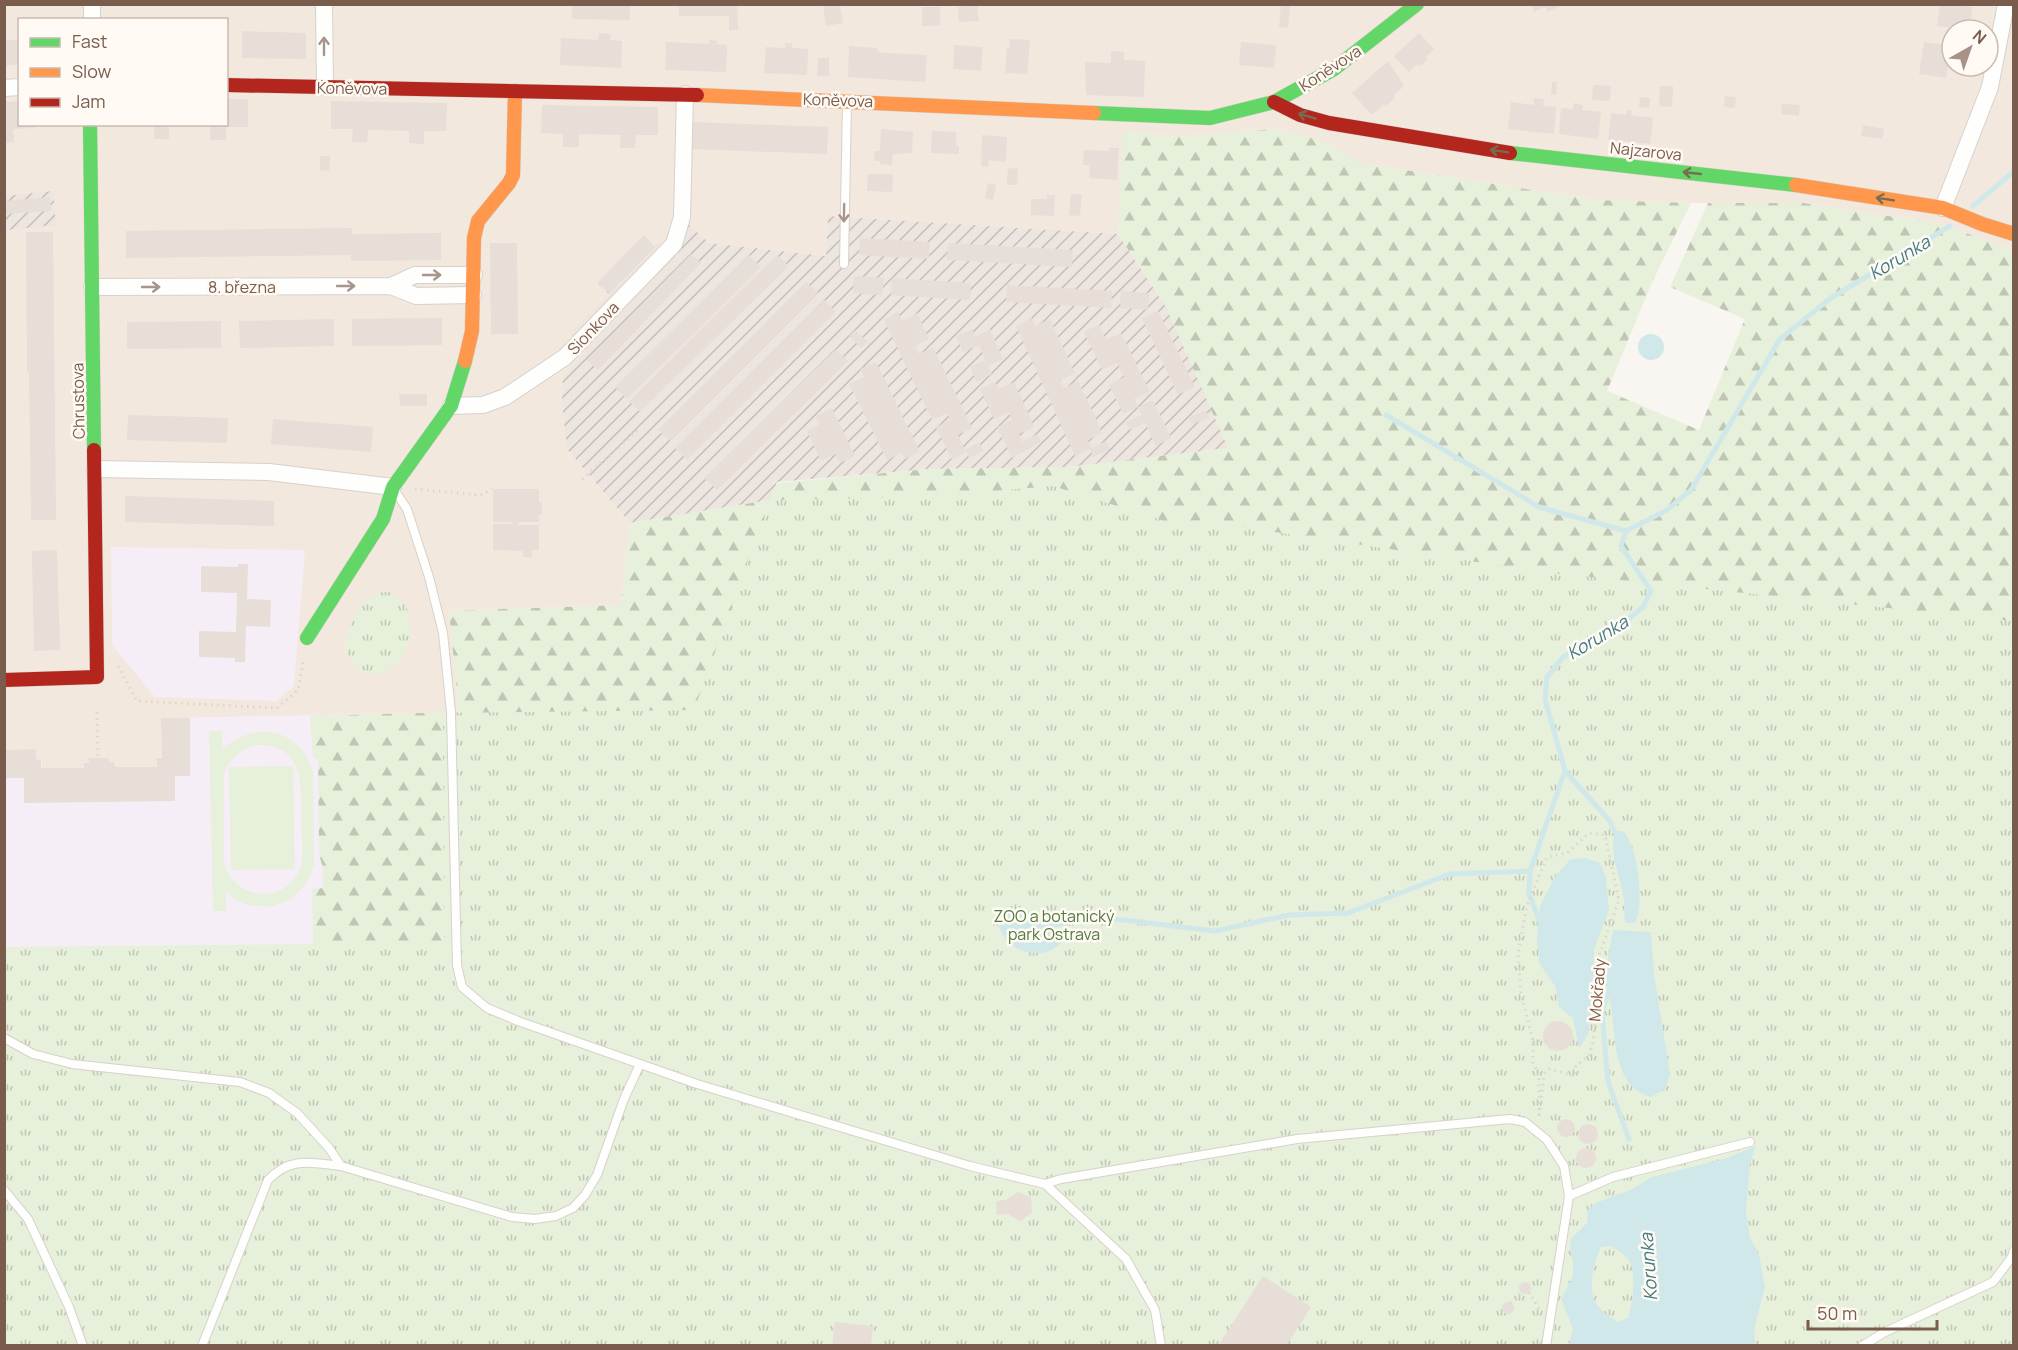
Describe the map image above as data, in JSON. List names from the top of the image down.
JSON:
{
  "streets": {
    "street": [
      "Koněvova",
      "Najzarova",
      "8. března",
      "Sionkova",
      "Chrustova"
    ],
    "path": ["Mokřady"]
  },
  "crossings": [
    ["Koněvova", "Najzarova"],
    ["Koněvova", "Sionkova"],
    ["8. března", "Chrustova"]
  ],
  "one_way": ["Najzarova", "8. března"],
  "water": ["Korunka"],
  "parks": ["ZOO a botanický park Ostrava"],
  "legend": ["Fast", "Slow", "Jam"],
  "scale_bar": "50 m",
  "north": "top right"
}
